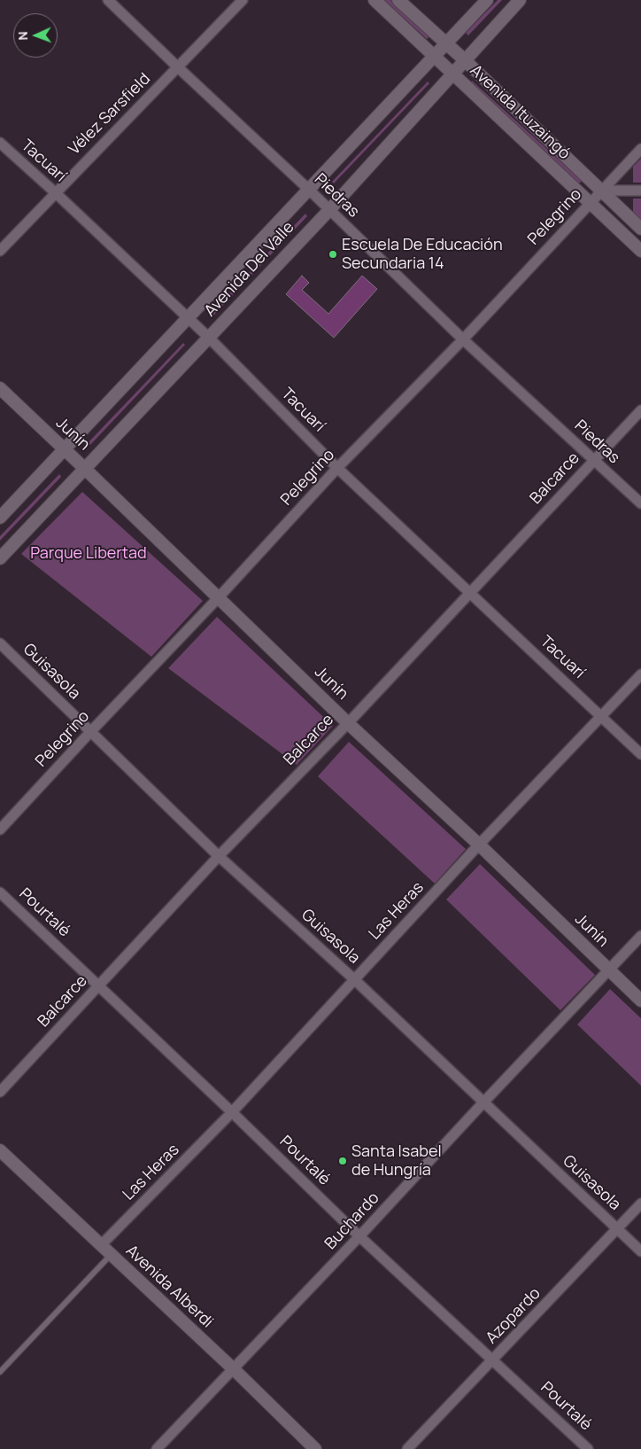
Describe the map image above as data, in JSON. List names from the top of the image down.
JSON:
{
  "streets": {
    "main road": [
      "Avenida Ituzaingó",
      "Avenida Del Valle",
      "Junín",
      "Avenida Alberdi"
    ],
    "street": [
      "Vélez Sarsfield",
      "Tacuarí",
      "Piedras",
      "Pelegrino",
      "Balcarce",
      "Guisasola",
      "Las Heras",
      "Pourtalé",
      "Buchardo",
      "Azopardo"
    ]
  },
  "crossings": [
    ["Avenida Ituzaingó", "Pelegrino"],
    ["Avenida Ituzaingó", "Avenida Del Valle"],
    ["Vélez Sarsfield", "Tacuarí"],
    ["Vélez Sarsfield", "Piedras"],
    ["Tacuarí", "Pelegrino"],
    ["Tacuarí", "Avenida Del Valle"],
    ["Tacuarí", "Balcarce"],
    ["Tacuarí", "Las Heras"],
    ["Piedras", "Pelegrino"],
    ["Piedras", "Avenida Del Valle"],
    ["Piedras", "Balcarce"],
    ["Pelegrino", "Junín"],
    ["Pelegrino", "Guisasola"],
    ["Avenida Del Valle", "Junín"],
    ["Junín", "Balcarce"],
    ["Junín", "Las Heras"],
    ["Junín", "Buchardo"],
    ["Balcarce", "Guisasola"],
    ["Balcarce", "Pourtalé"],
    ["Guisasola", "Las Heras"],
    ["Guisasola", "Buchardo"],
    ["Guisasola", "Azopardo"],
    ["Las Heras", "Pourtalé"],
    ["Las Heras", "Avenida Alberdi"],
    ["Pourtalé", "Buchardo"],
    ["Pourtalé", "Azopardo"],
    ["Buchardo", "Avenida Alberdi"]
  ],
  "parks": ["Parque Libertad"],
  "places": ["Escuela De Educación Secundaria 14", "Santa Isabel de Hungría"],
  "north": "left"
}
